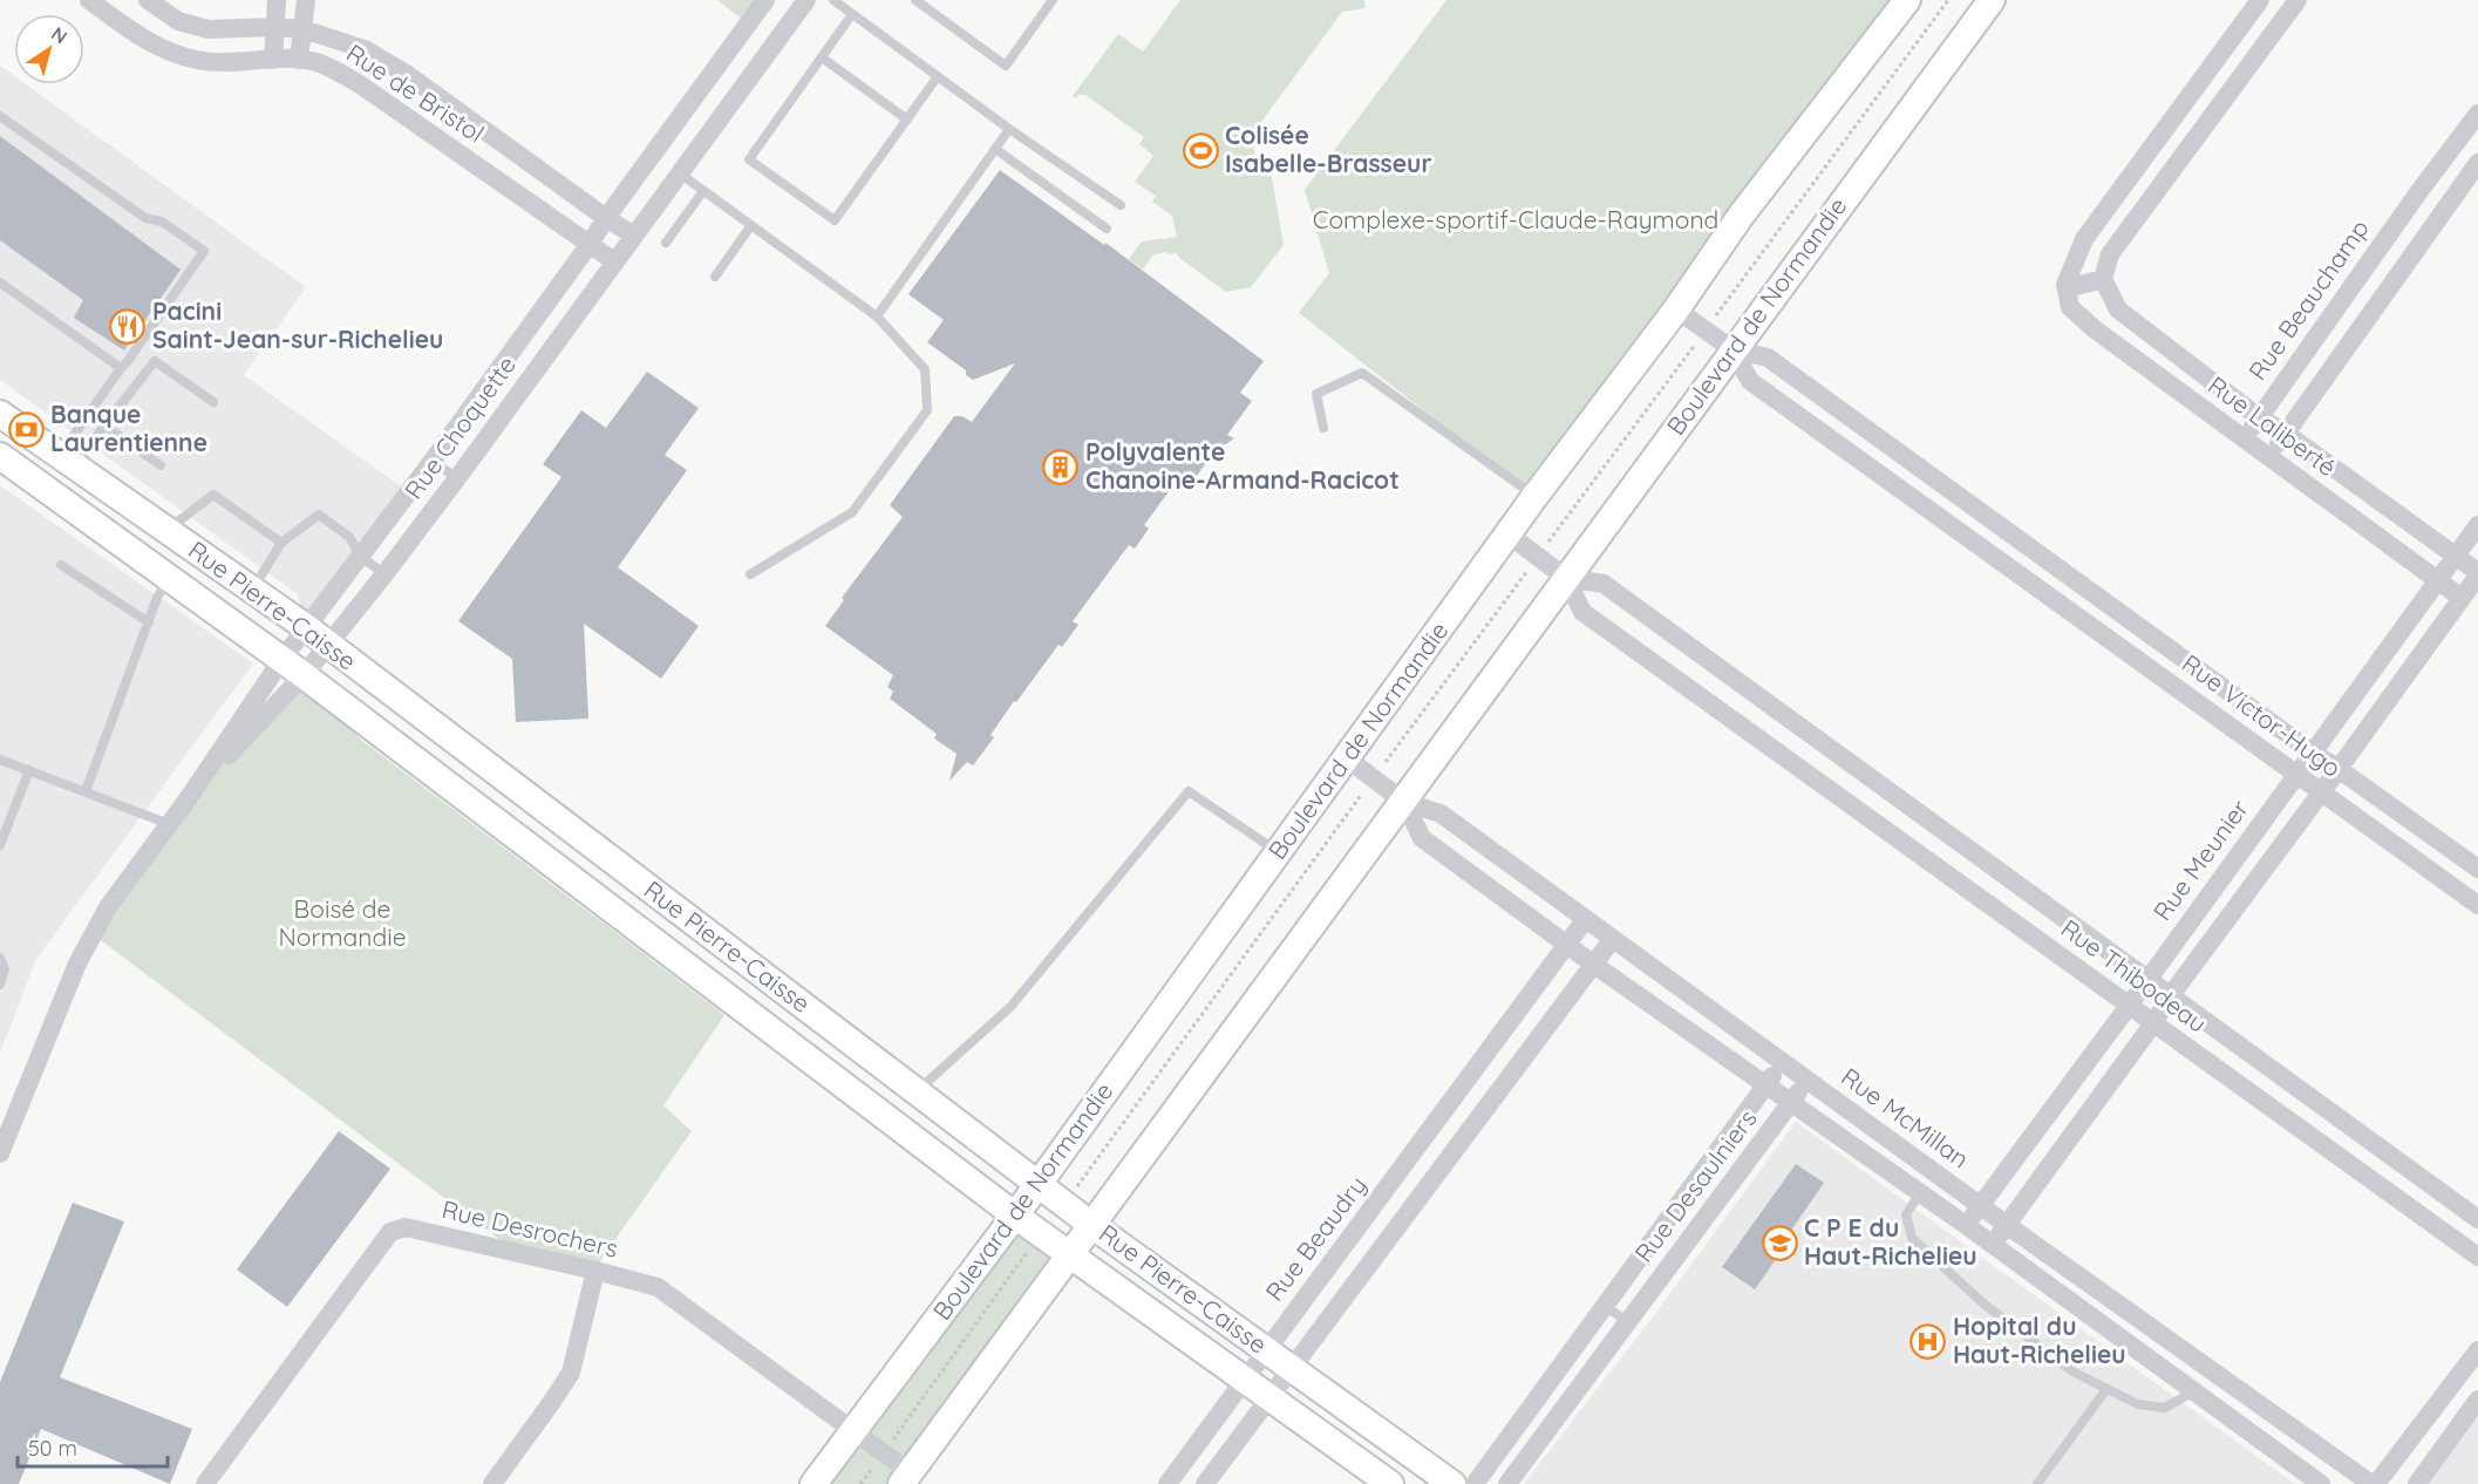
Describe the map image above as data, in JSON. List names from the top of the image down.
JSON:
{
  "streets": {
    "street": [
      "Rue de Bristol",
      "Rue Beauchamp",
      "Boulevard de Normandie",
      "Rue Laliberté",
      "Rue Choquette",
      "Rue Pierre-Caisse",
      "Rue Victor-Hugo",
      "Rue Meunier",
      "Rue Thibodeau",
      "Rue McMillan",
      "Rue Desaulniers",
      "Rue Desrochers",
      "Rue Beaudry"
    ]
  },
  "crossings": [
    ["Rue de Bristol", "Rue Choquette"],
    ["Rue Beauchamp", "Rue Laliberté"],
    ["Boulevard de Normandie", "Rue Pierre-Caisse"],
    ["Boulevard de Normandie", "Rue Victor-Hugo"],
    ["Boulevard de Normandie", "Rue Thibodeau"],
    ["Boulevard de Normandie", "Rue McMillan"],
    ["Boulevard de Normandie", "Rue Desrochers"],
    ["Rue Laliberté", "Rue Meunier"],
    ["Rue Choquette", "Rue Pierre-Caisse"],
    ["Rue Pierre-Caisse", "Rue Beaudry"],
    ["Rue Victor-Hugo", "Rue Meunier"],
    ["Rue Meunier", "Rue Thibodeau"],
    ["Rue Meunier", "Rue McMillan"],
    ["Rue McMillan", "Rue Desaulniers"],
    ["Rue McMillan", "Rue Beaudry"]
  ],
  "parks": ["Complexe-sportif-Claude-Raymond", "Boisé de Normandie"],
  "places": {
    "sports": ["Colisée Isabelle-Brasseur"],
    "restaurant": ["Pacini Saint-Jean-sur-Richelieu"],
    "bank": ["Banque Laurentienne"],
    "building": ["Polyvalente Chanoine-Armand-Racicot"],
    "school or university": ["C P E du Haut-Richelieu"],
    "hospital": ["Hopital du Haut-Richelieu"]
  },
  "scale_bar": "50 m",
  "north": "top right"
}
